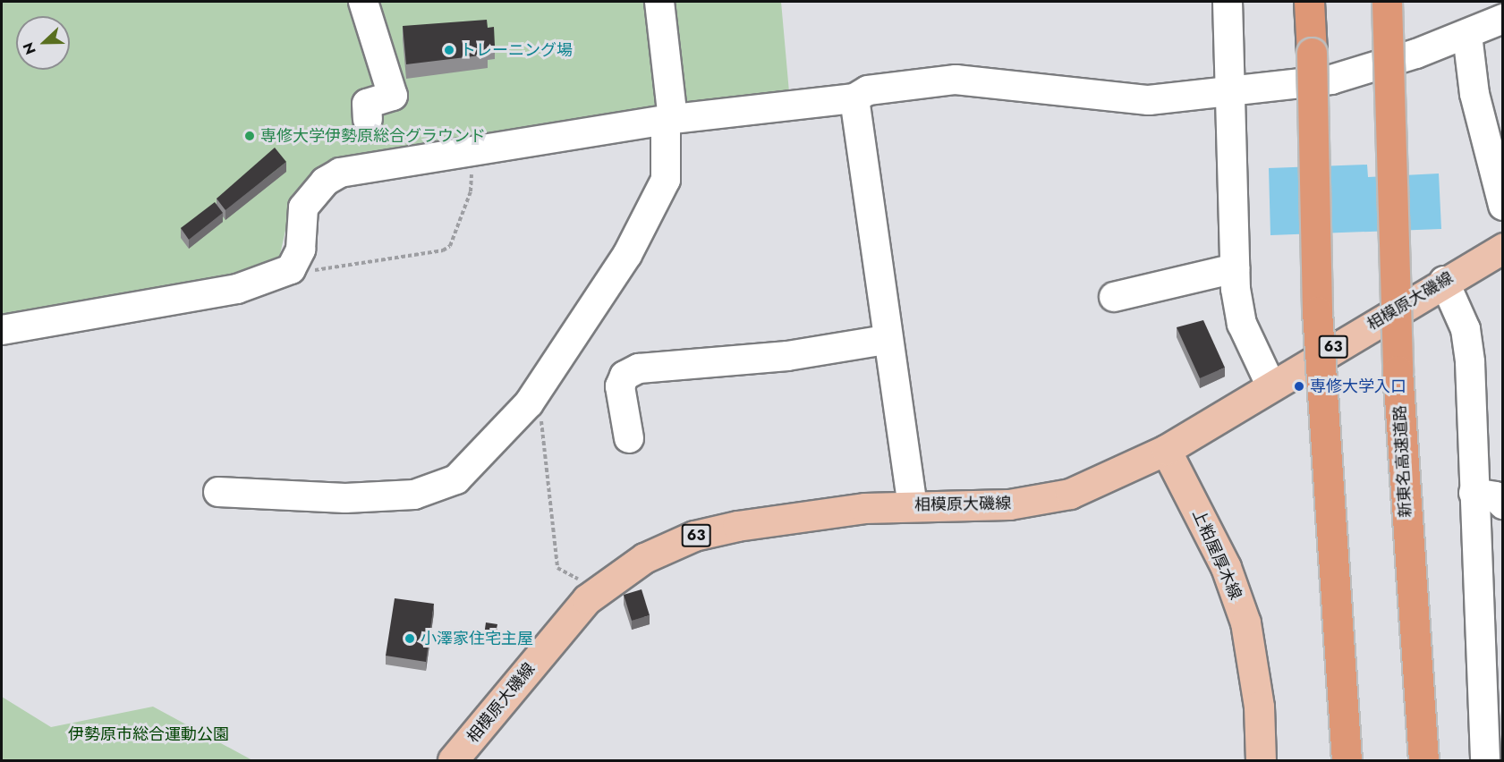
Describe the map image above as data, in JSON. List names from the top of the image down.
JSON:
{
  "streets": {
    "highway": ["新東名高速道路"],
    "main road": ["相模原大磯線", "63", "上粕屋厚木線"]
  },
  "crossings": [
    ["相模原大磯線", "上粕屋厚木線"]
  ],
  "parks": ["伊勢原市総合運動公園"],
  "places": [
    "トレーニング場",
    "専修大学伊勢原総合グラウンド",
    "専修大学入口",
    "小澤家住宅主屋"
  ],
  "north": "left"
}
